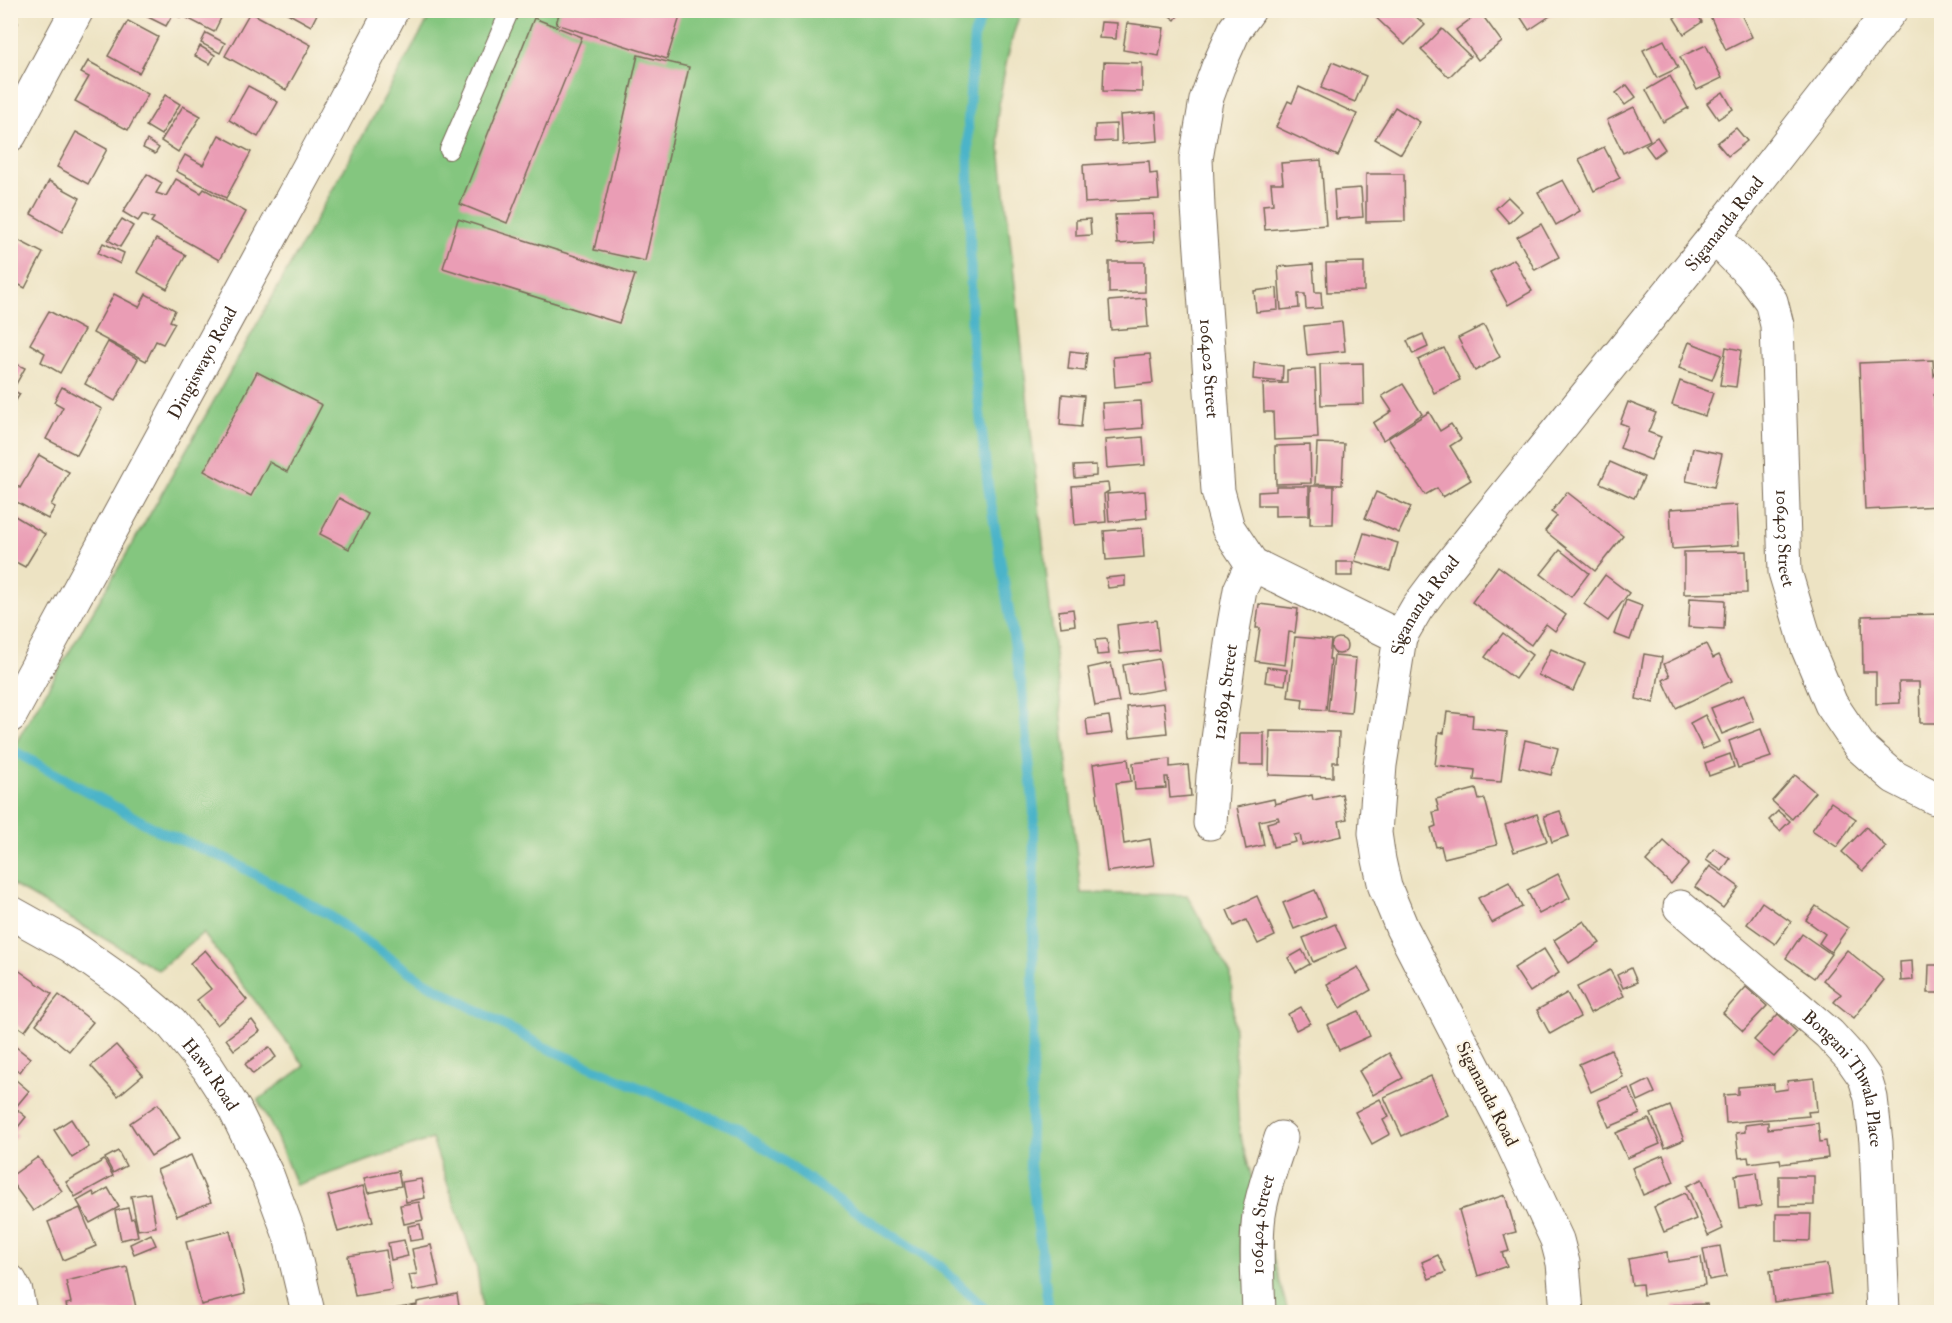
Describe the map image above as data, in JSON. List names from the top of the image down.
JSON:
{
  "streets": {
    "street": [
      "Sigananda Road",
      "Dingiswayo Road",
      "106402 Street",
      "106403 Street",
      "121894 Street",
      "Hawu Road",
      "Bongani Thwala Place",
      "106404 Street"
    ]
  },
  "crossings": [
    ["Sigananda Road", "106403 Street"],
    ["106402 Street", "121894 Street"]
  ]
}
